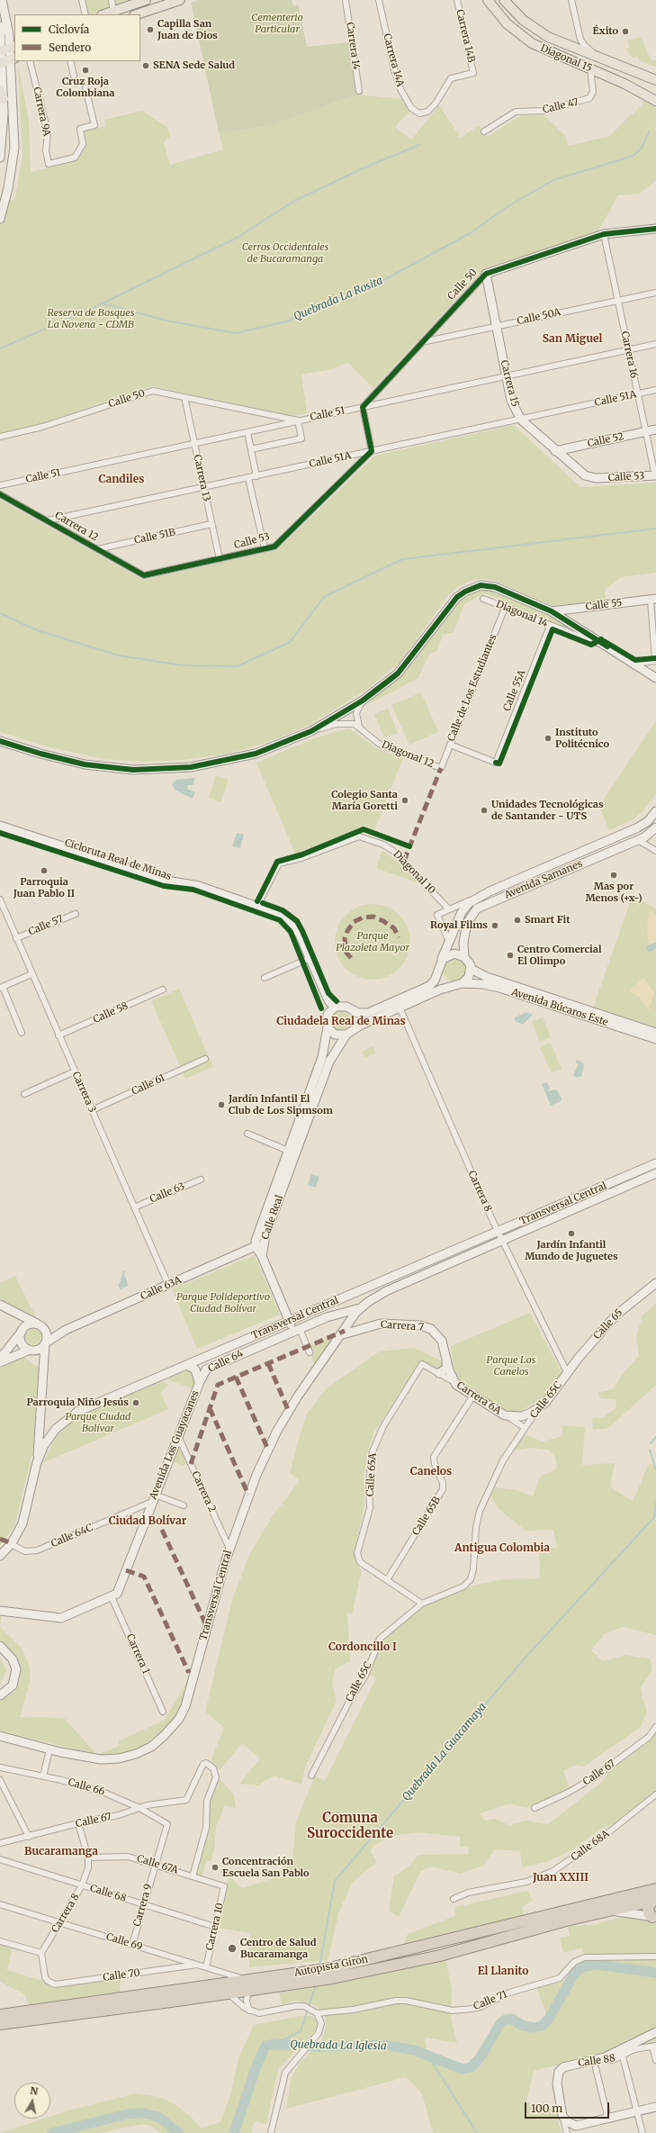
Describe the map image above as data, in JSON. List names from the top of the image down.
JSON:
{
  "streets": {
    "highway": ["Autopista Girón"],
    "main road": ["Diagonal 15"],
    "street": [
      "Carrera 14B",
      "Carrera 14",
      "Carrera 14A",
      "Calle 47",
      "Carrera 9A",
      "Calle 50",
      "Calle 50A",
      "Carrera 16",
      "Carrera 15",
      "Calle 51A",
      "Calle 51",
      "Calle 52",
      "Calle 53",
      "Carrera 13",
      "Carrera 12",
      "Calle 51B",
      "Calle 55",
      "Diagonal 14",
      "Calle de Los Estudiantes",
      "Calle 55A",
      "Diagonal 12",
      "Diagonal 10",
      "Avenida Samanes",
      "Calle 57",
      "Avenida Búcaros Este",
      "Calle 58",
      "Calle 61",
      "Carrera 3",
      "Carrera 8",
      "Calle 63",
      "Transversal Central",
      "Calle Real",
      "Calle 63A",
      "Calle 65",
      "Carrera 7",
      "Calle 64",
      "Carrera 6A",
      "Calle 65C",
      "Avenida Los Guayacanes",
      "Calle 65A",
      "Carrera 2",
      "Calle 65B",
      "Calle 64C",
      "Carrera 1",
      "Calle 67",
      "Calle 66",
      "Calle 68A",
      "Calle 67A",
      "Calle 68",
      "Carrera 9",
      "Carrera 10",
      "Calle 69",
      "Calle 70",
      "Calle 71",
      "Calle 88"
    ],
    "cycle path": ["Cicloruta Real de Minas"]
  },
  "crossings": [
    ["Carrera 14B", "Carrera 14A"],
    ["Diagonal 15", "Calle 47"],
    ["Calle 50", "Calle 50A"],
    ["Calle 50", "Carrera 16"],
    ["Calle 50", "Carrera 15"],
    ["Calle 50", "Calle 51"],
    ["Calle 50", "Carrera 13"],
    ["Calle 50A", "Carrera 16"],
    ["Calle 50A", "Carrera 15"],
    ["Carrera 16", "Calle 51A"],
    ["Carrera 16", "Calle 51"],
    ["Carrera 16", "Calle 52"],
    ["Carrera 16", "Calle 53"],
    ["Carrera 15", "Calle 51A"],
    ["Carrera 15", "Calle 51"],
    ["Carrera 15", "Calle 52"],
    ["Carrera 15", "Calle 53"],
    ["Calle 51A", "Calle 53"],
    ["Calle 51A", "Carrera 13"],
    ["Calle 51A", "Carrera 12"],
    ["Calle 51", "Carrera 13"],
    ["Calle 53", "Carrera 13"],
    ["Calle 53", "Carrera 12"],
    ["Carrera 13", "Calle 51B"],
    ["Carrera 12", "Calle 51B"],
    ["Diagonal 14", "Calle de Los Estudiantes"],
    ["Diagonal 14", "Calle 55A"],
    ["Calle de Los Estudiantes", "Calle 55A"],
    ["Calle de Los Estudiantes", "Diagonal 12"],
    ["Diagonal 10", "Avenida Samanes"],
    ["Calle 57", "Carrera 3"],
    ["Avenida Búcaros Este", "Carrera 8"],
    ["Avenida Búcaros Este", "Calle Real"],
    ["Calle 58", "Carrera 3"],
    ["Calle 61", "Carrera 3"],
    ["Carrera 3", "Calle 63"],
    ["Carrera 3", "Calle 63A"],
    ["Carrera 8", "Transversal Central"],
    ["Carrera 8", "Calle 65"],
    ["Carrera 8", "Calle 65C"],
    ["Carrera 8", "Calle 67"],
    ["Carrera 8", "Calle 67A"],
    ["Carrera 8", "Calle 68"],
    ["Carrera 8", "Calle 69"],
    ["Carrera 8", "Calle 70"],
    ["Transversal Central", "Carrera 7"],
    ["Transversal Central", "Calle 64"],
    ["Transversal Central", "Carrera 2"],
    ["Transversal Central", "Calle 64C"],
    ["Calle Real", "Calle 63A"],
    ["Calle 65", "Calle 65C"],
    ["Carrera 7", "Calle 64"],
    ["Carrera 7", "Carrera 6A"],
    ["Calle 64", "Avenida Los Guayacanes"],
    ["Carrera 6A", "Calle 65C"],
    ["Carrera 6A", "Calle 65A"],
    ["Carrera 6A", "Calle 65B"],
    ["Avenida Los Guayacanes", "Carrera 2"],
    ["Avenida Los Guayacanes", "Calle 64C"],
    ["Avenida Los Guayacanes", "Carrera 1"],
    ["Calle 65A", "Calle 65B"],
    ["Calle 67", "Calle 66"],
    ["Calle 67", "Calle 67A"],
    ["Calle 66", "Carrera 9"],
    ["Calle 67A", "Carrera 9"],
    ["Calle 67A", "Carrera 10"],
    ["Calle 68", "Carrera 9"],
    ["Calle 68", "Carrera 10"],
    ["Carrera 9", "Calle 69"],
    ["Carrera 10", "Calle 69"],
    ["Calle 69", "Autopista Girón"],
    ["Calle 69", "Calle 70"]
  ],
  "districts": [
    "San Miguel",
    "Candiles",
    "Ciudadela Real de Minas",
    "Canelos",
    "Ciudad Bolívar",
    "Antigua Colombia",
    "Cordoncillo I",
    "Comuna Suroccidente",
    "Bucaramanga",
    "Juan XXIII",
    "El Llanito"
  ],
  "water": ["Quebrada La Rosita", "Quebrada La Guacamaya", "Quebrada La Iglesia"],
  "parks": [
    "Cementerio Particular",
    "Cerros Occidentales de Bucaramanga",
    "Reserva de Bosques La Novena - CDMB",
    "Parque Plazoleta Mayor",
    "Parque Polideportivo Ciudad Bolívar",
    "Parque Los Canelos",
    "Parque Ciudad Bolívar"
  ],
  "places": [
    "Capilla San Juan de Dios",
    "Éxito",
    "SENA Sede Salud",
    "Cruz Roja Colombiana",
    "Instituto Politécnico",
    "Colegio Santa María Goretti",
    "Unidades Tecnológicas de Santander - UTS",
    "Parroquia Juan Pablo II",
    "Mas por Menos (+x-)",
    "Smart Fit",
    "Royal Films",
    "Centro Comercial El Olimpo",
    "Jardín Infantil El Club de Los Sipmsom",
    "Jardín Infantil Mundo de Juguetes",
    "Parroquia Niño Jesús",
    "Concentración Escuela San Pablo",
    "Centro de Salud Bucaramanga"
  ],
  "legend": ["Ciclovía", "Sendero"],
  "scale_bar": "100 m",
  "north": "top"
}
